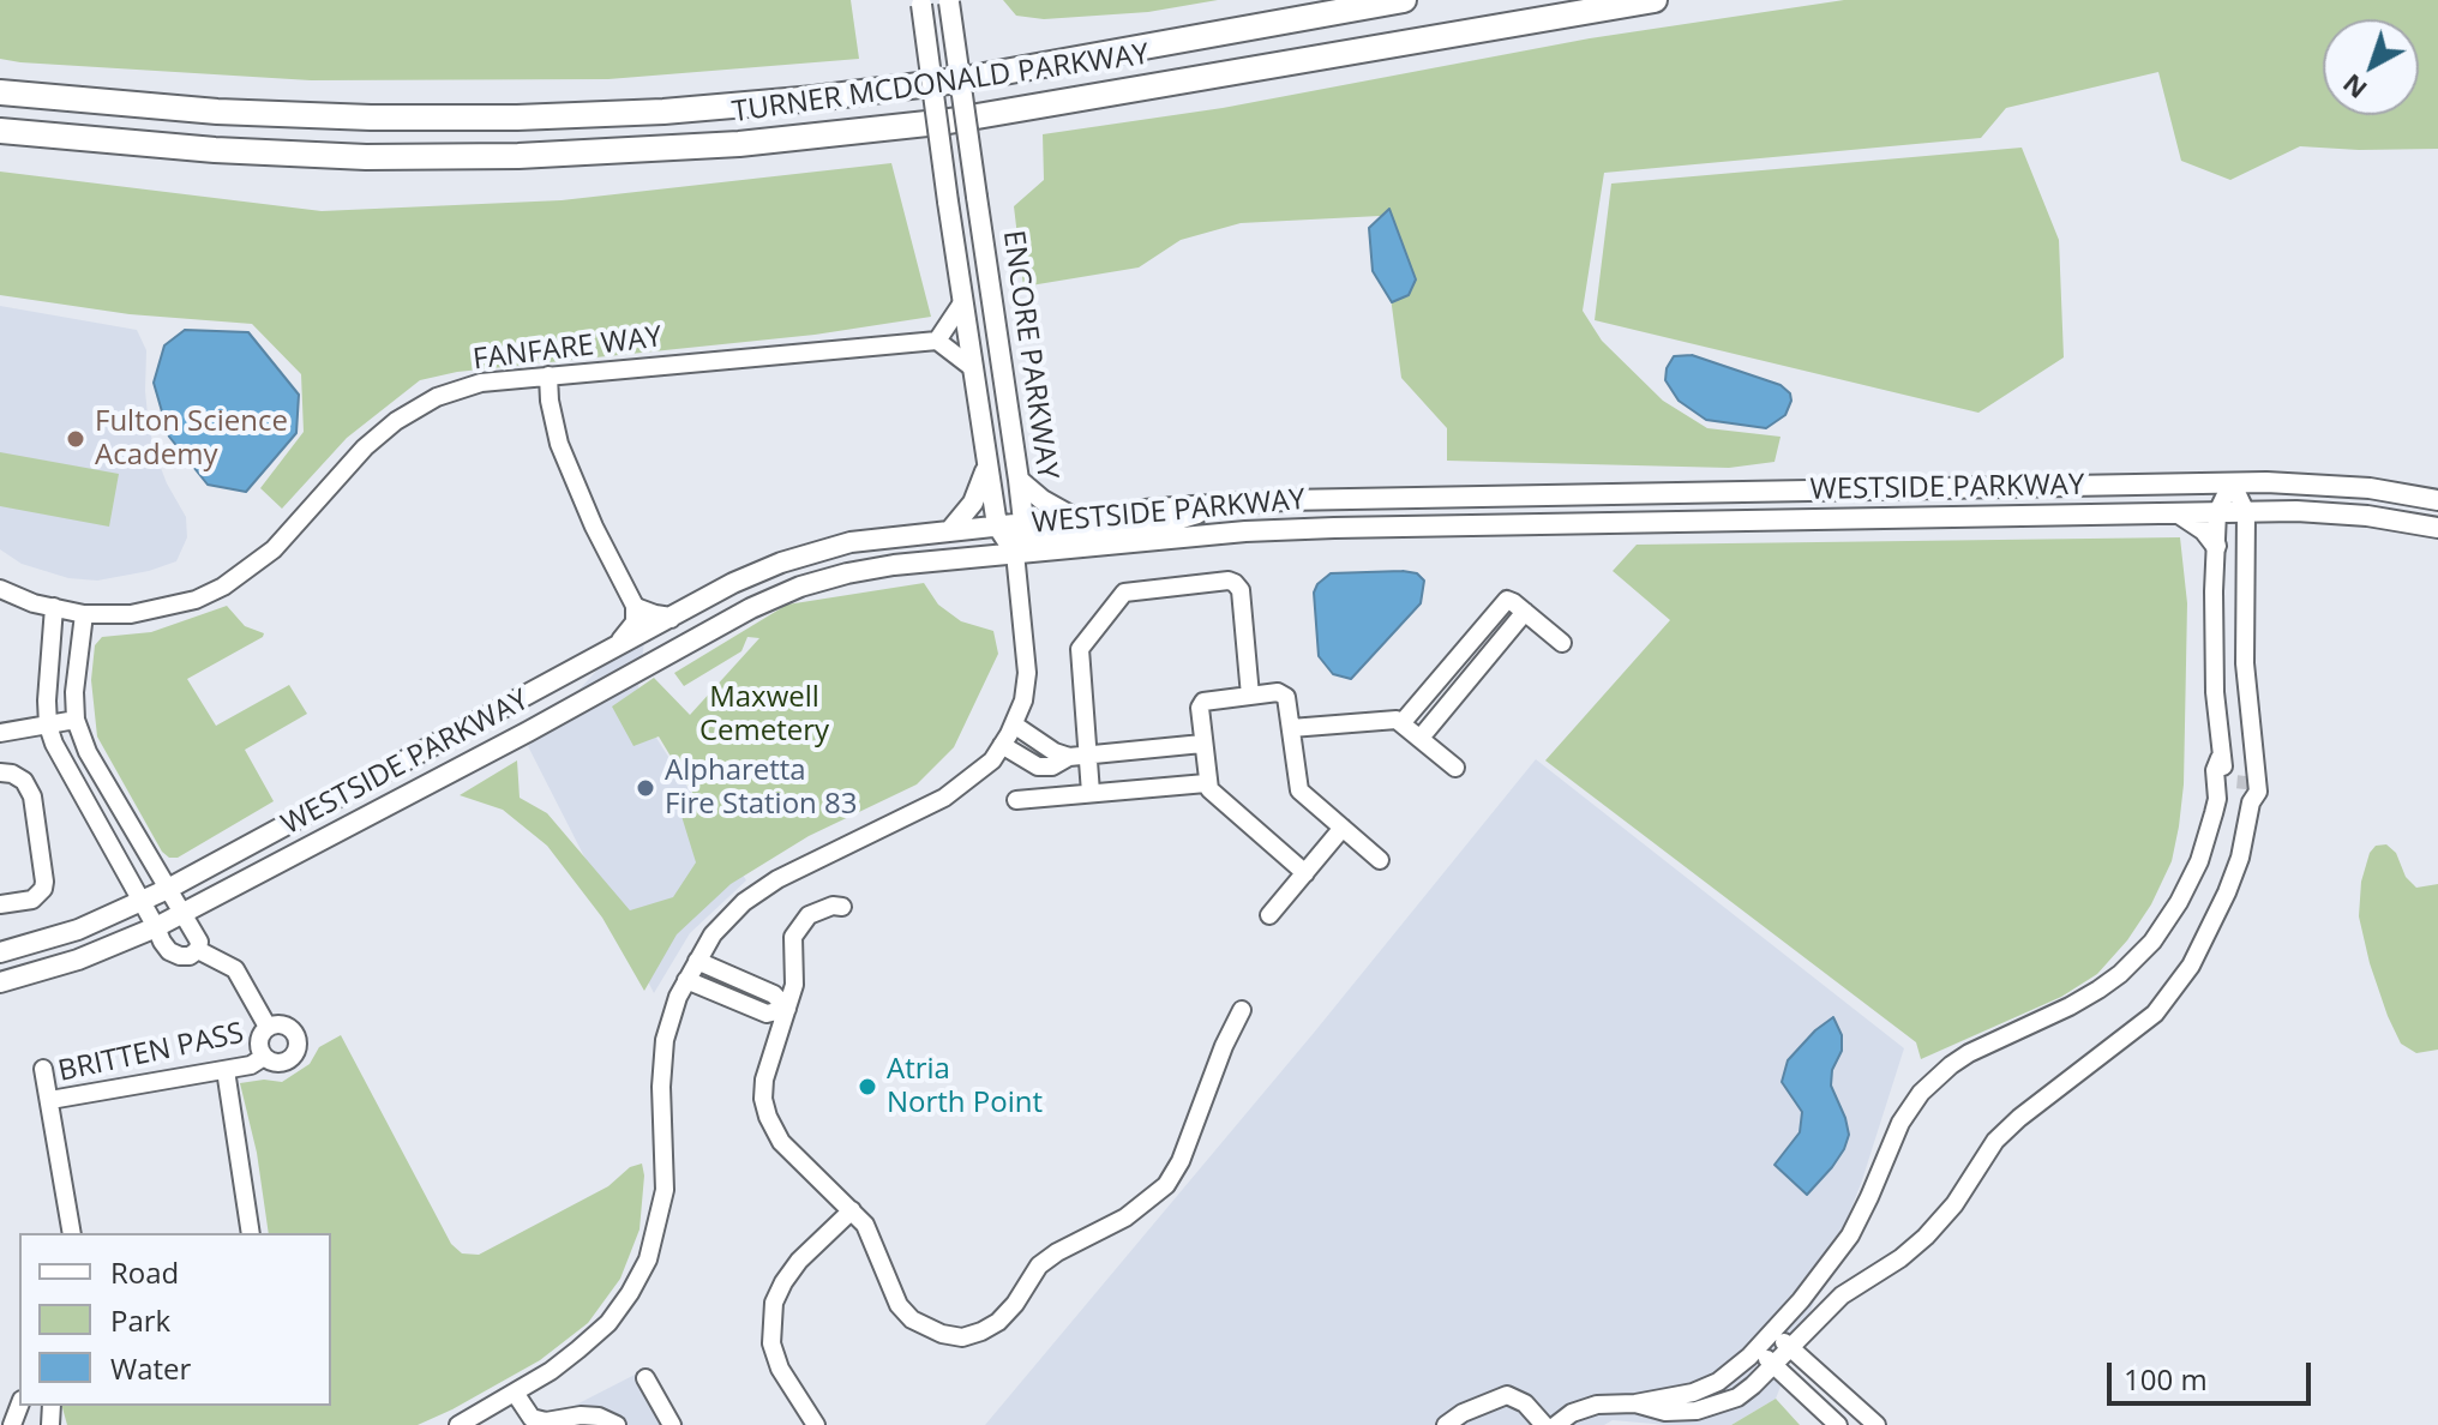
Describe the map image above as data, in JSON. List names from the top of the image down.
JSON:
{
  "streets": {
    "highway": ["TURNER MCDONALD PARKWAY"],
    "main road": ["ENCORE PARKWAY", "WESTSIDE PARKWAY"],
    "street": ["FANFARE WAY", "BRITTEN PASS"]
  },
  "crossings": [
    ["ENCORE PARKWAY", "WESTSIDE PARKWAY"]
  ],
  "parks": ["Maxwell Cemetery"],
  "places": ["Fulton Science Academy", "Alpharetta Fire Station 83", "Atria North Point"],
  "legend": ["Road", "Park", "Water"],
  "scale_bar": "100 m",
  "north": "bottom left"
}
